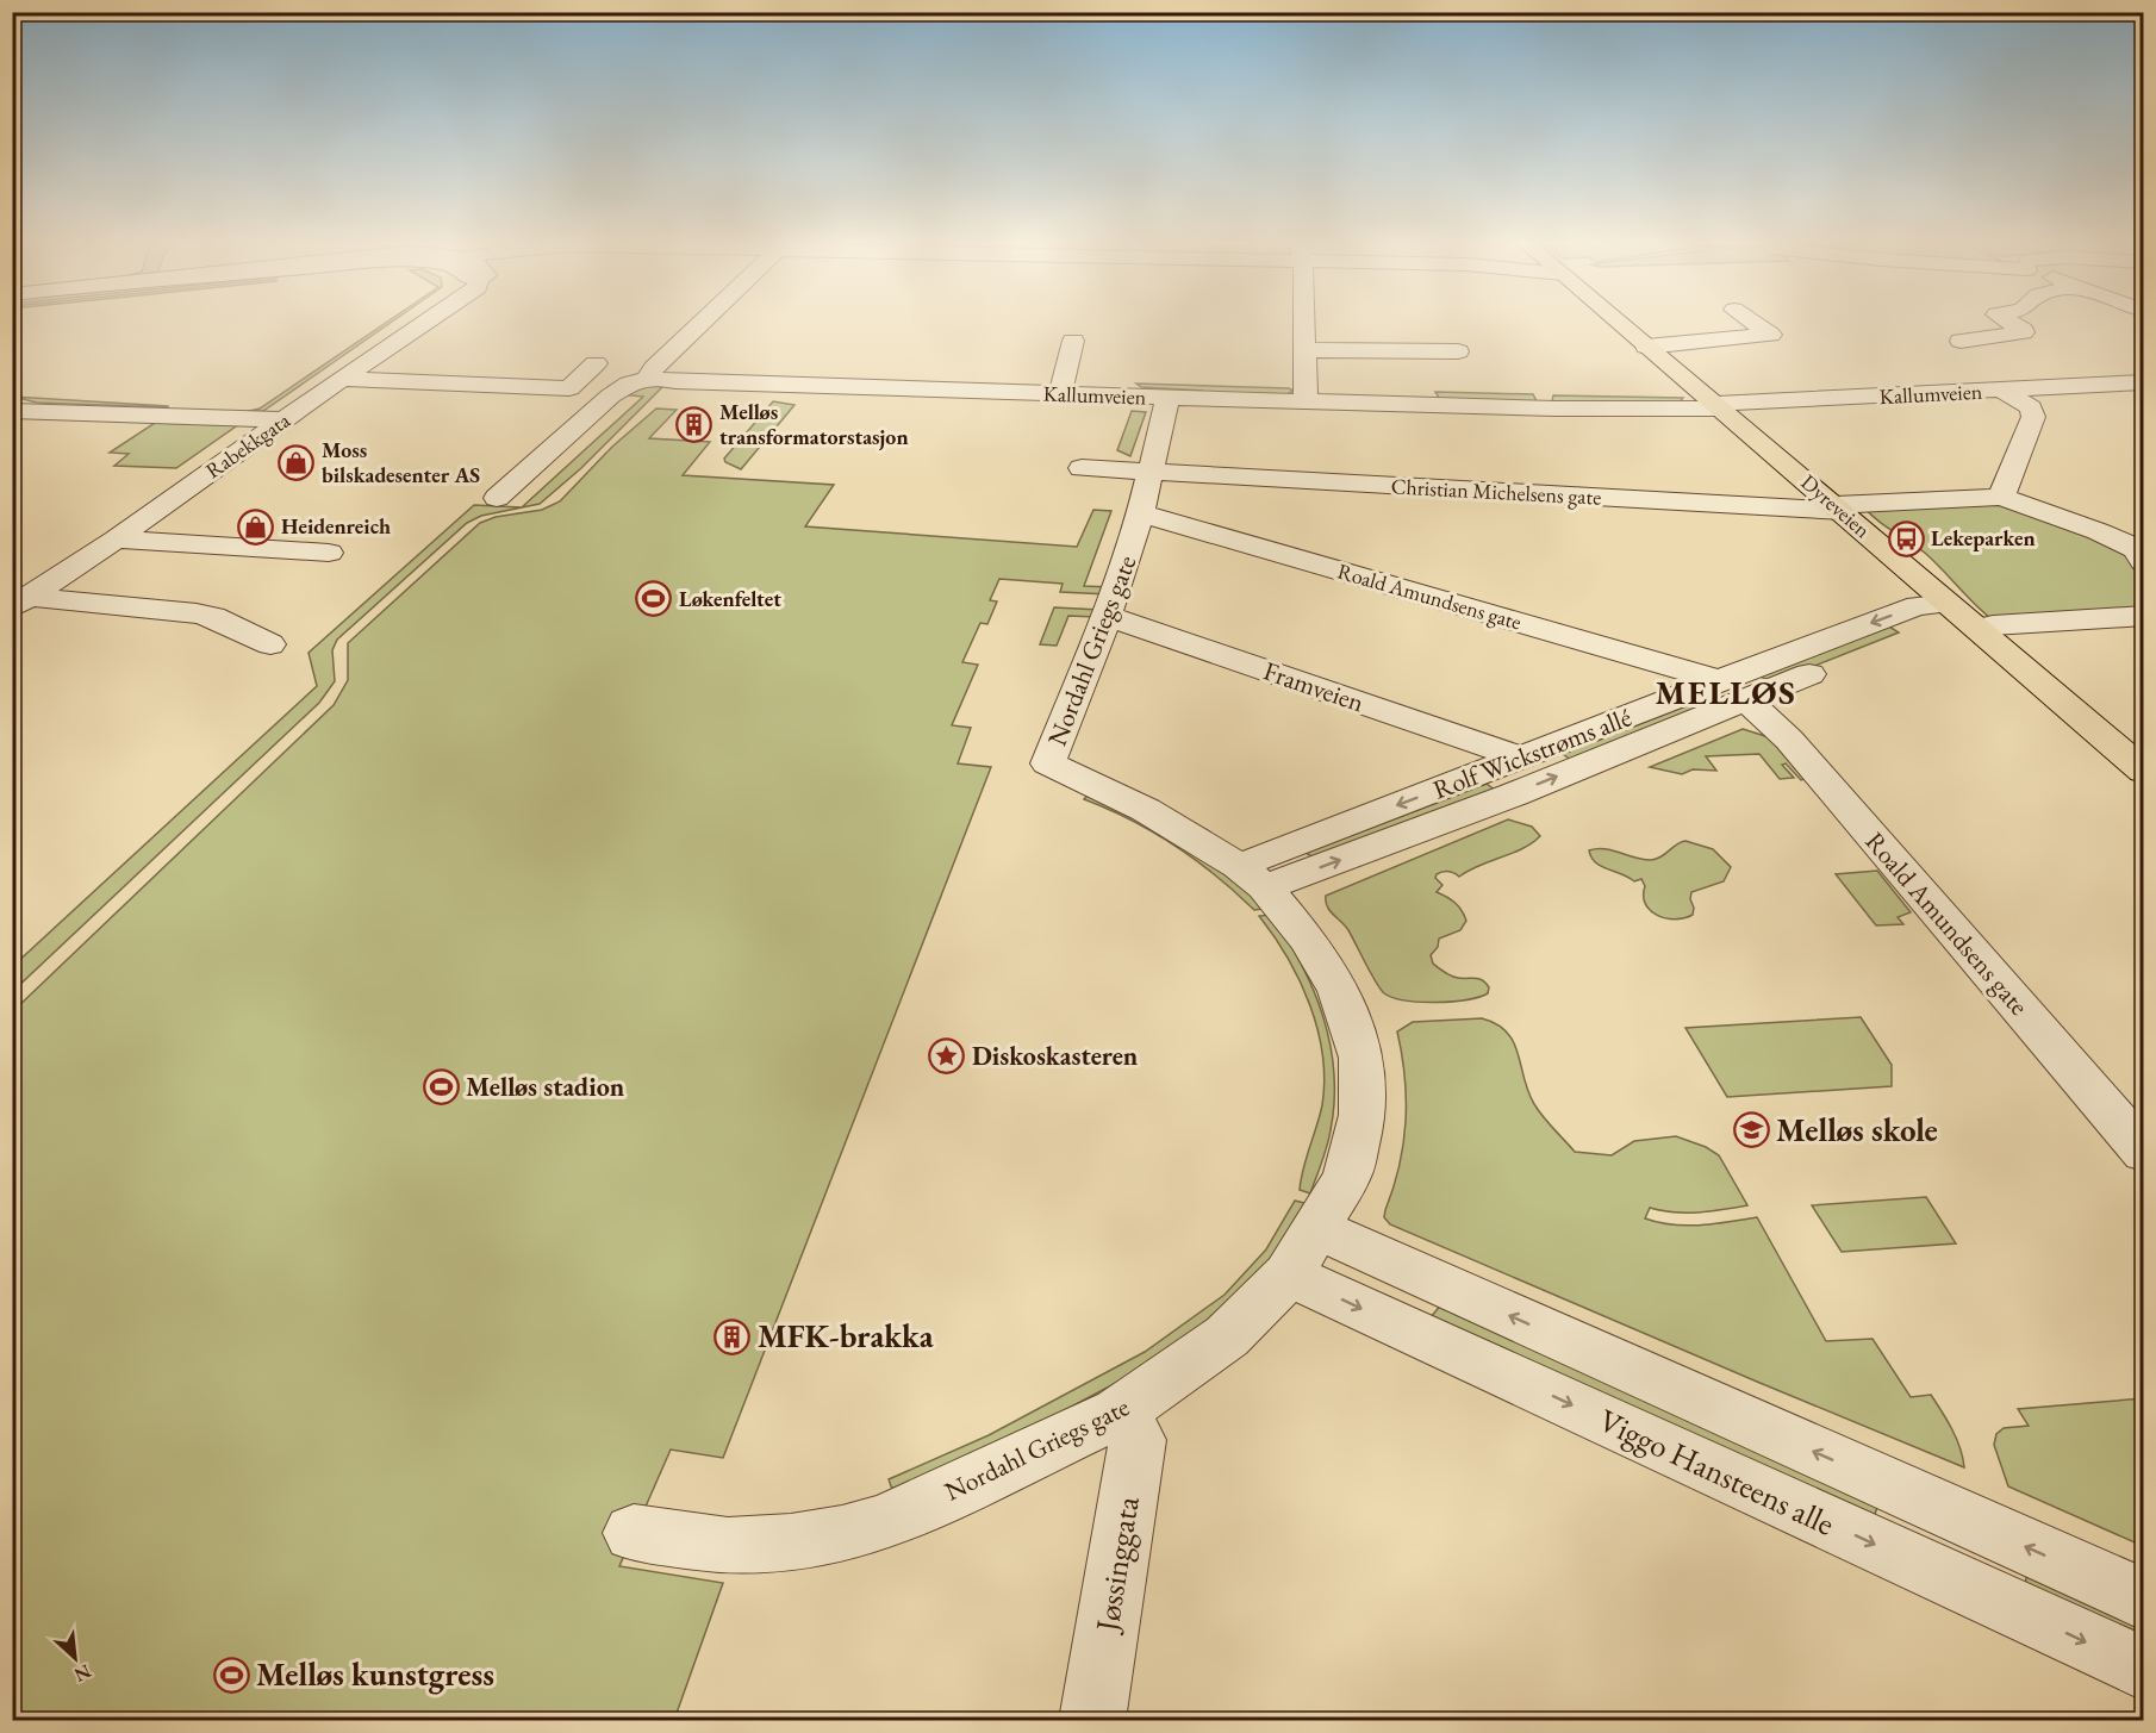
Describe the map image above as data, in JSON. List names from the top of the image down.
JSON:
{
  "streets": {
    "main road": ["Dyreveien"],
    "street": [
      "Kallumveien",
      "Rabekkgata",
      "Christian Michelsens gate",
      "Roald Amundsens gate",
      "Nordahl Griegs gate",
      "Framveien",
      "Rolf Wickstrøms allé",
      "Viggo Hansteens alle",
      "Jøssinggata"
    ]
  },
  "crossings": [
    ["Kallumveien", "Dyreveien"],
    ["Kallumveien", "Nordahl Griegs gate"],
    ["Christian Michelsens gate", "Dyreveien"],
    ["Christian Michelsens gate", "Nordahl Griegs gate"],
    ["Dyreveien", "Rolf Wickstrøms allé"],
    ["Roald Amundsens gate", "Nordahl Griegs gate"],
    ["Roald Amundsens gate", "Rolf Wickstrøms allé"],
    ["Nordahl Griegs gate", "Framveien"],
    ["Nordahl Griegs gate", "Rolf Wickstrøms allé"],
    ["Nordahl Griegs gate", "Viggo Hansteens alle"],
    ["Nordahl Griegs gate", "Jøssinggata"],
    ["Framveien", "Rolf Wickstrøms allé"]
  ],
  "districts": ["MELLØS"],
  "places": {
    "building": ["Melløs transformatorstasjon", "MFK-brakka"],
    "shop": ["Moss bilskadesenter AS", "Heidenreich"],
    "bus stop": ["Lekeparken"],
    "sports": ["Løkenfeltet", "Melløs stadion", "Melløs kunstgress"],
    "place": ["Diskoskasteren"],
    "school or university": ["Melløs skole"]
  },
  "north": "bottom right"
}
